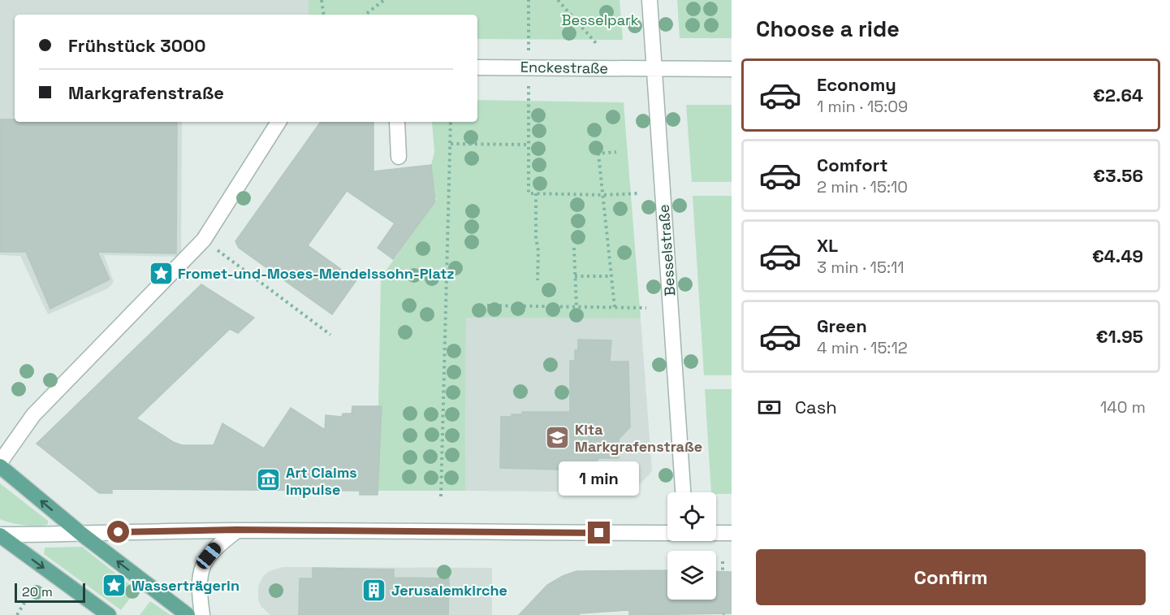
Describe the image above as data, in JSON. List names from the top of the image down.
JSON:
{
  "streets": {
    "street": ["Enckestraße", "Besselstraße"]
  },
  "crossings": [
    ["Enckestraße", "Besselstraße"]
  ],
  "parks": ["Besselpark"],
  "places": {
    "place": ["Fromet-und-Moses-Mendelssohn-Platz", "Wasserträgerin"],
    "school or university": ["Kita Markgrafenstraße"],
    "museum": ["Art Claims Impulse"],
    "building": ["Jerusalemkirche"]
  },
  "scale_bar": "20 m",
  "page": {
    "heading": "Choose a ride",
    "banner": ["Frühstück 3000", "Markgrafenstraße"],
    "list": [
      {
        "name": "Economy",
        "note": "1 min · 15:09",
        "value": "€2.64"
      },
      {
        "name": "Comfort",
        "note": "2 min · 15:10",
        "value": "€3.56"
      },
      {
        "name": "XL",
        "note": "3 min · 15:11",
        "value": "€4.49"
      },
      {
        "name": "Green",
        "note": "4 min · 15:12",
        "value": "€1.95"
      }
    ],
    "pay": ["Cash", "140 m"],
    "bubble": "1 min",
    "buttons": "Confirm",
    "scale": "20 m"
  }
}
